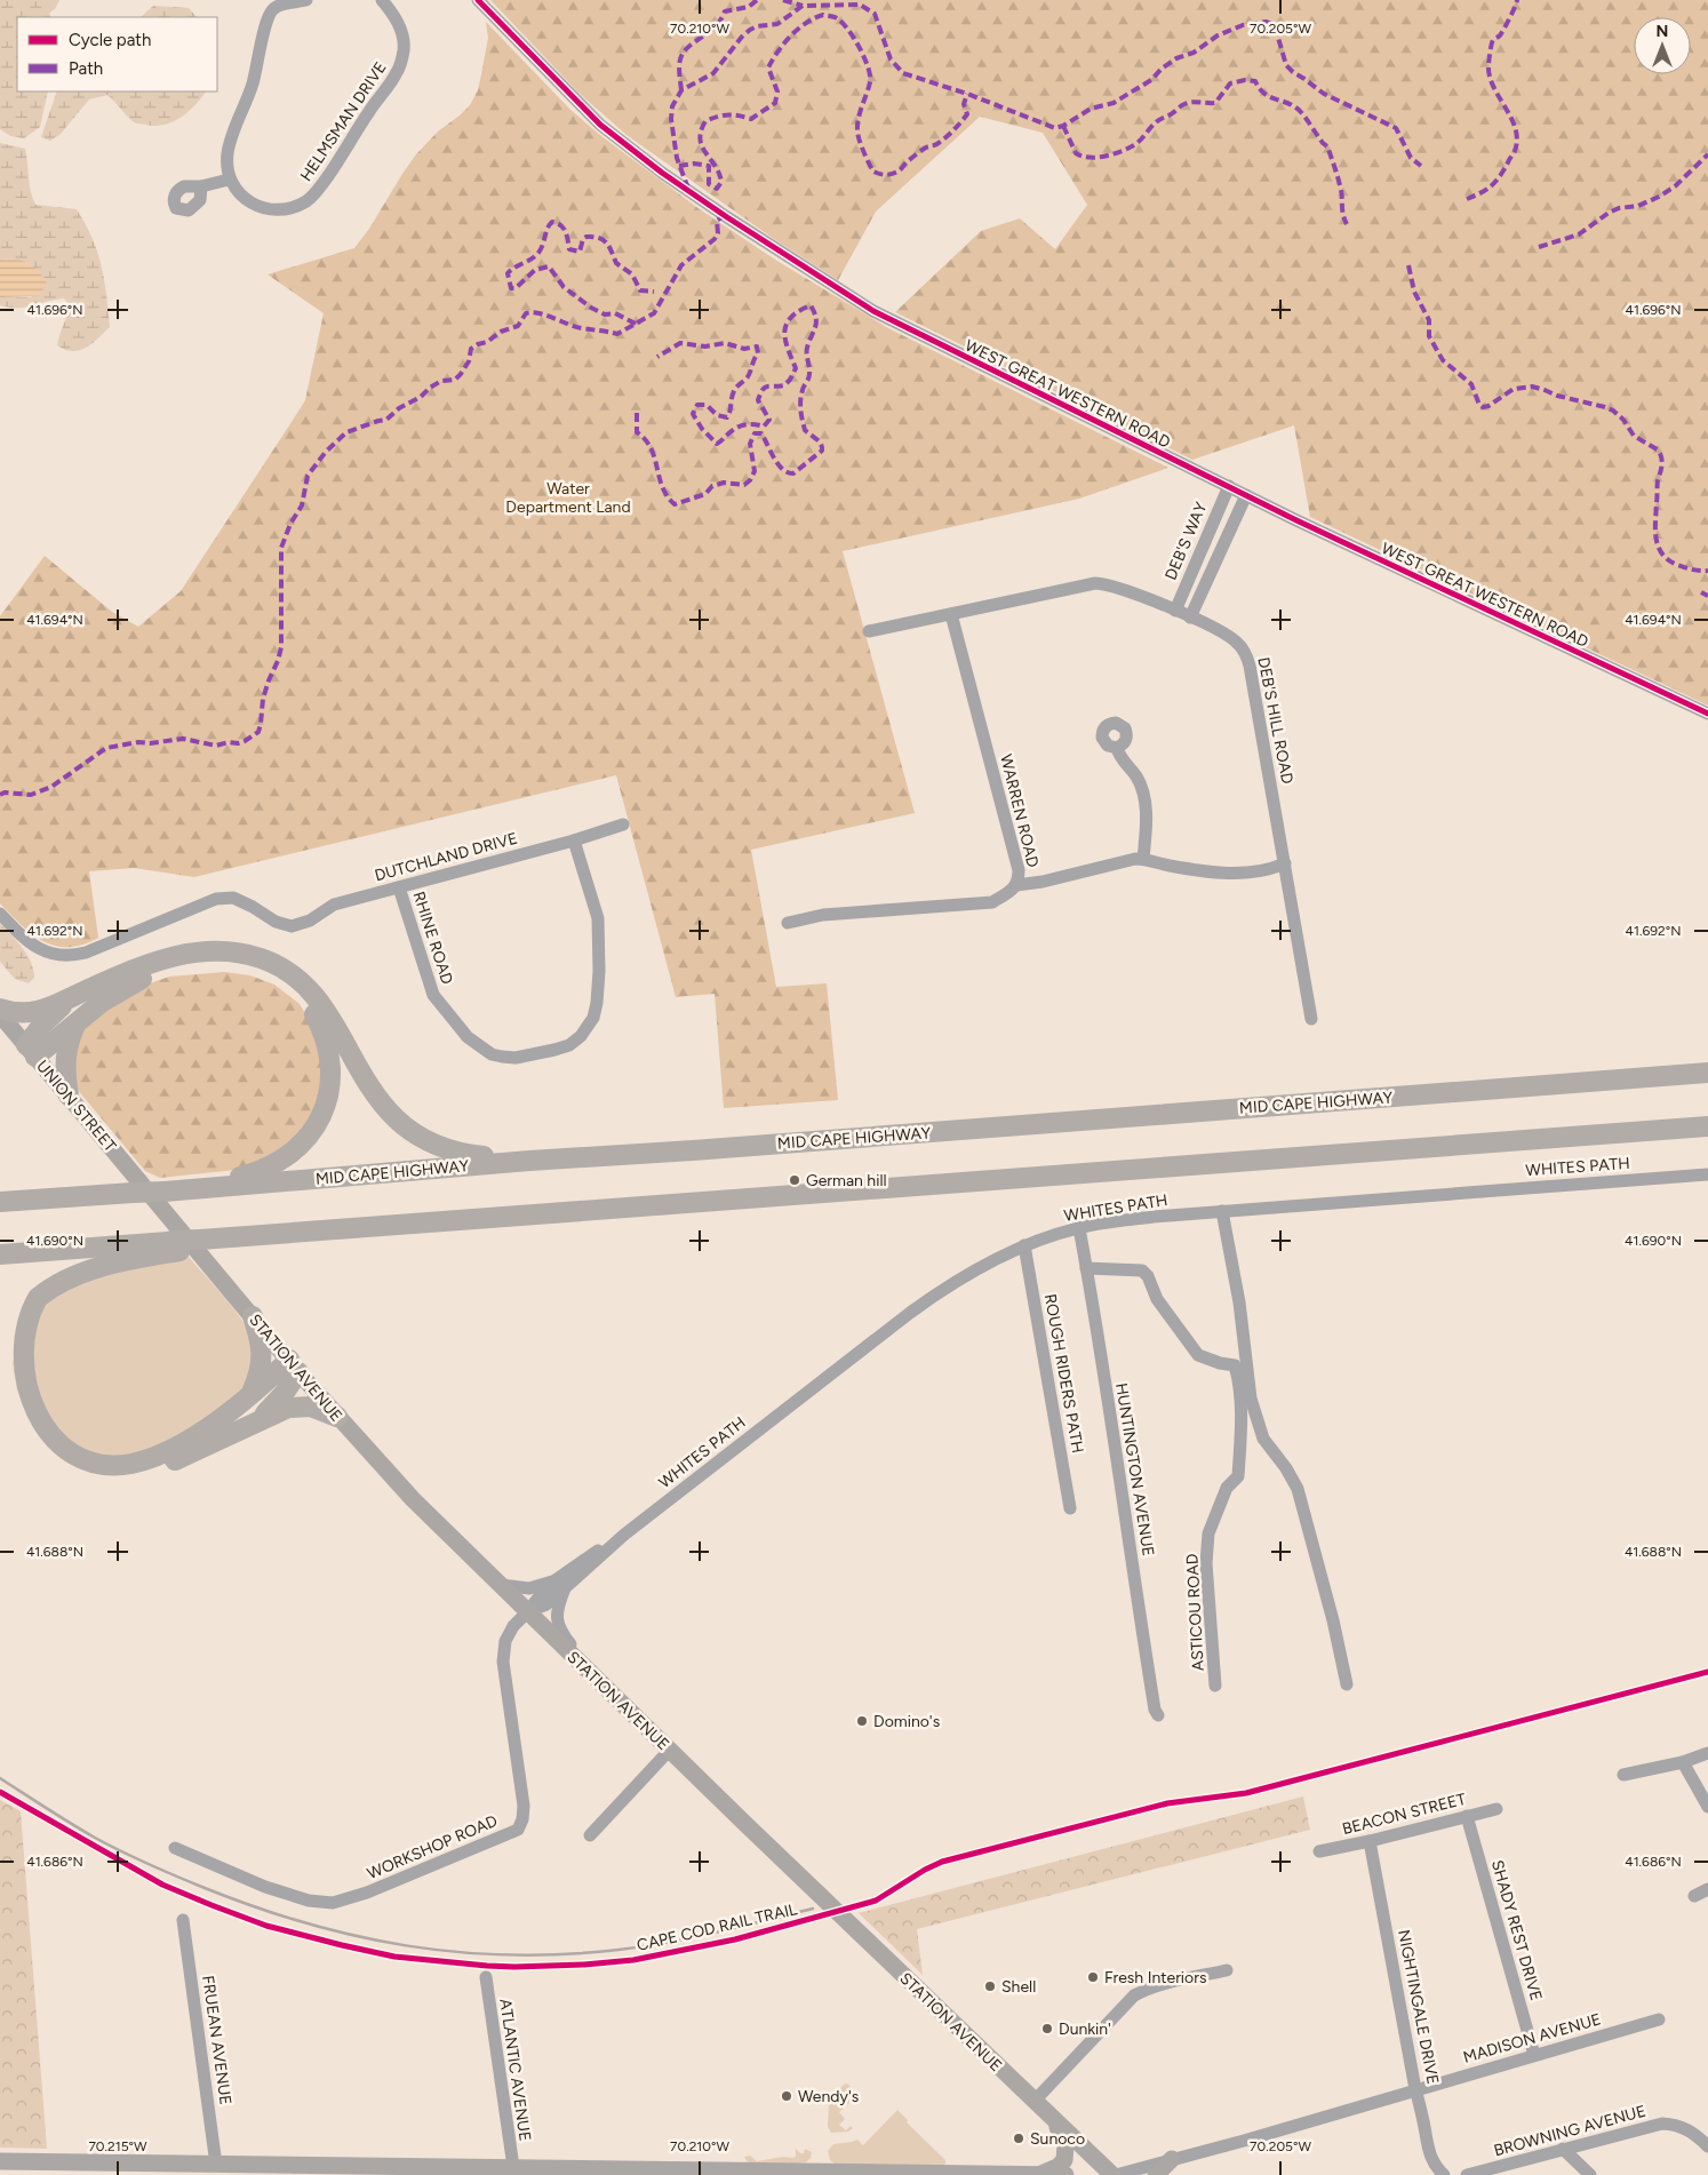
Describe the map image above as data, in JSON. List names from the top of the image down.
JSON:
{
  "streets": {
    "highway": ["MID CAPE HIGHWAY"],
    "main road": ["UNION STREET", "STATION AVENUE"],
    "street": [
      "HELMSMAN DRIVE",
      "WEST GREAT WESTERN ROAD",
      "DEB'S WAY",
      "DEB'S HILL ROAD",
      "WARREN ROAD",
      "DUTCHLAND DRIVE",
      "RHINE ROAD",
      "WHITES PATH",
      "ROUGH RIDERS PATH",
      "HUNTINGTON AVENUE",
      "ASTICOU ROAD",
      "BEACON STREET",
      "WORKSHOP ROAD",
      "SHADY REST DRIVE",
      "NIGHTINGALE DRIVE",
      "MADISON AVENUE",
      "FRUEAN AVENUE",
      "ATLANTIC AVENUE",
      "BROWNING AVENUE"
    ],
    "cycle path": ["CAPE COD RAIL TRAIL"]
  },
  "crossings": [
    ["WEST GREAT WESTERN ROAD", "DEB'S WAY"],
    ["DEB'S WAY", "DEB'S HILL ROAD"],
    ["DEB'S HILL ROAD", "WARREN ROAD"],
    ["DUTCHLAND DRIVE", "RHINE ROAD"],
    ["MID CAPE HIGHWAY", "UNION STREET"],
    ["MID CAPE HIGHWAY", "STATION AVENUE"],
    ["UNION STREET", "STATION AVENUE"],
    ["WHITES PATH", "STATION AVENUE"],
    ["WHITES PATH", "ROUGH RIDERS PATH"],
    ["WHITES PATH", "HUNTINGTON AVENUE"],
    ["WHITES PATH", "WORKSHOP ROAD"],
    ["STATION AVENUE", "WORKSHOP ROAD"],
    ["STATION AVENUE", "MADISON AVENUE"],
    ["HUNTINGTON AVENUE", "ASTICOU ROAD"],
    ["BEACON STREET", "SHADY REST DRIVE"],
    ["BEACON STREET", "NIGHTINGALE DRIVE"],
    ["SHADY REST DRIVE", "MADISON AVENUE"],
    ["NIGHTINGALE DRIVE", "MADISON AVENUE"]
  ],
  "parks": ["Water Department Land"],
  "places": [
    "German hill",
    "Domino's",
    "Fresh Interiors",
    "Shell",
    "Dunkin'",
    "Wendy's",
    "Sunoco"
  ],
  "legend": ["Cycle path", "Path"],
  "north": "top",
  "coordinates": [
    "70.210°W",
    "70.205°W",
    "41.696°N",
    "41.694°N",
    "41.692°N",
    "41.690°N",
    "41.688°N",
    "41.686°N",
    "70.215°W"
  ]
}
